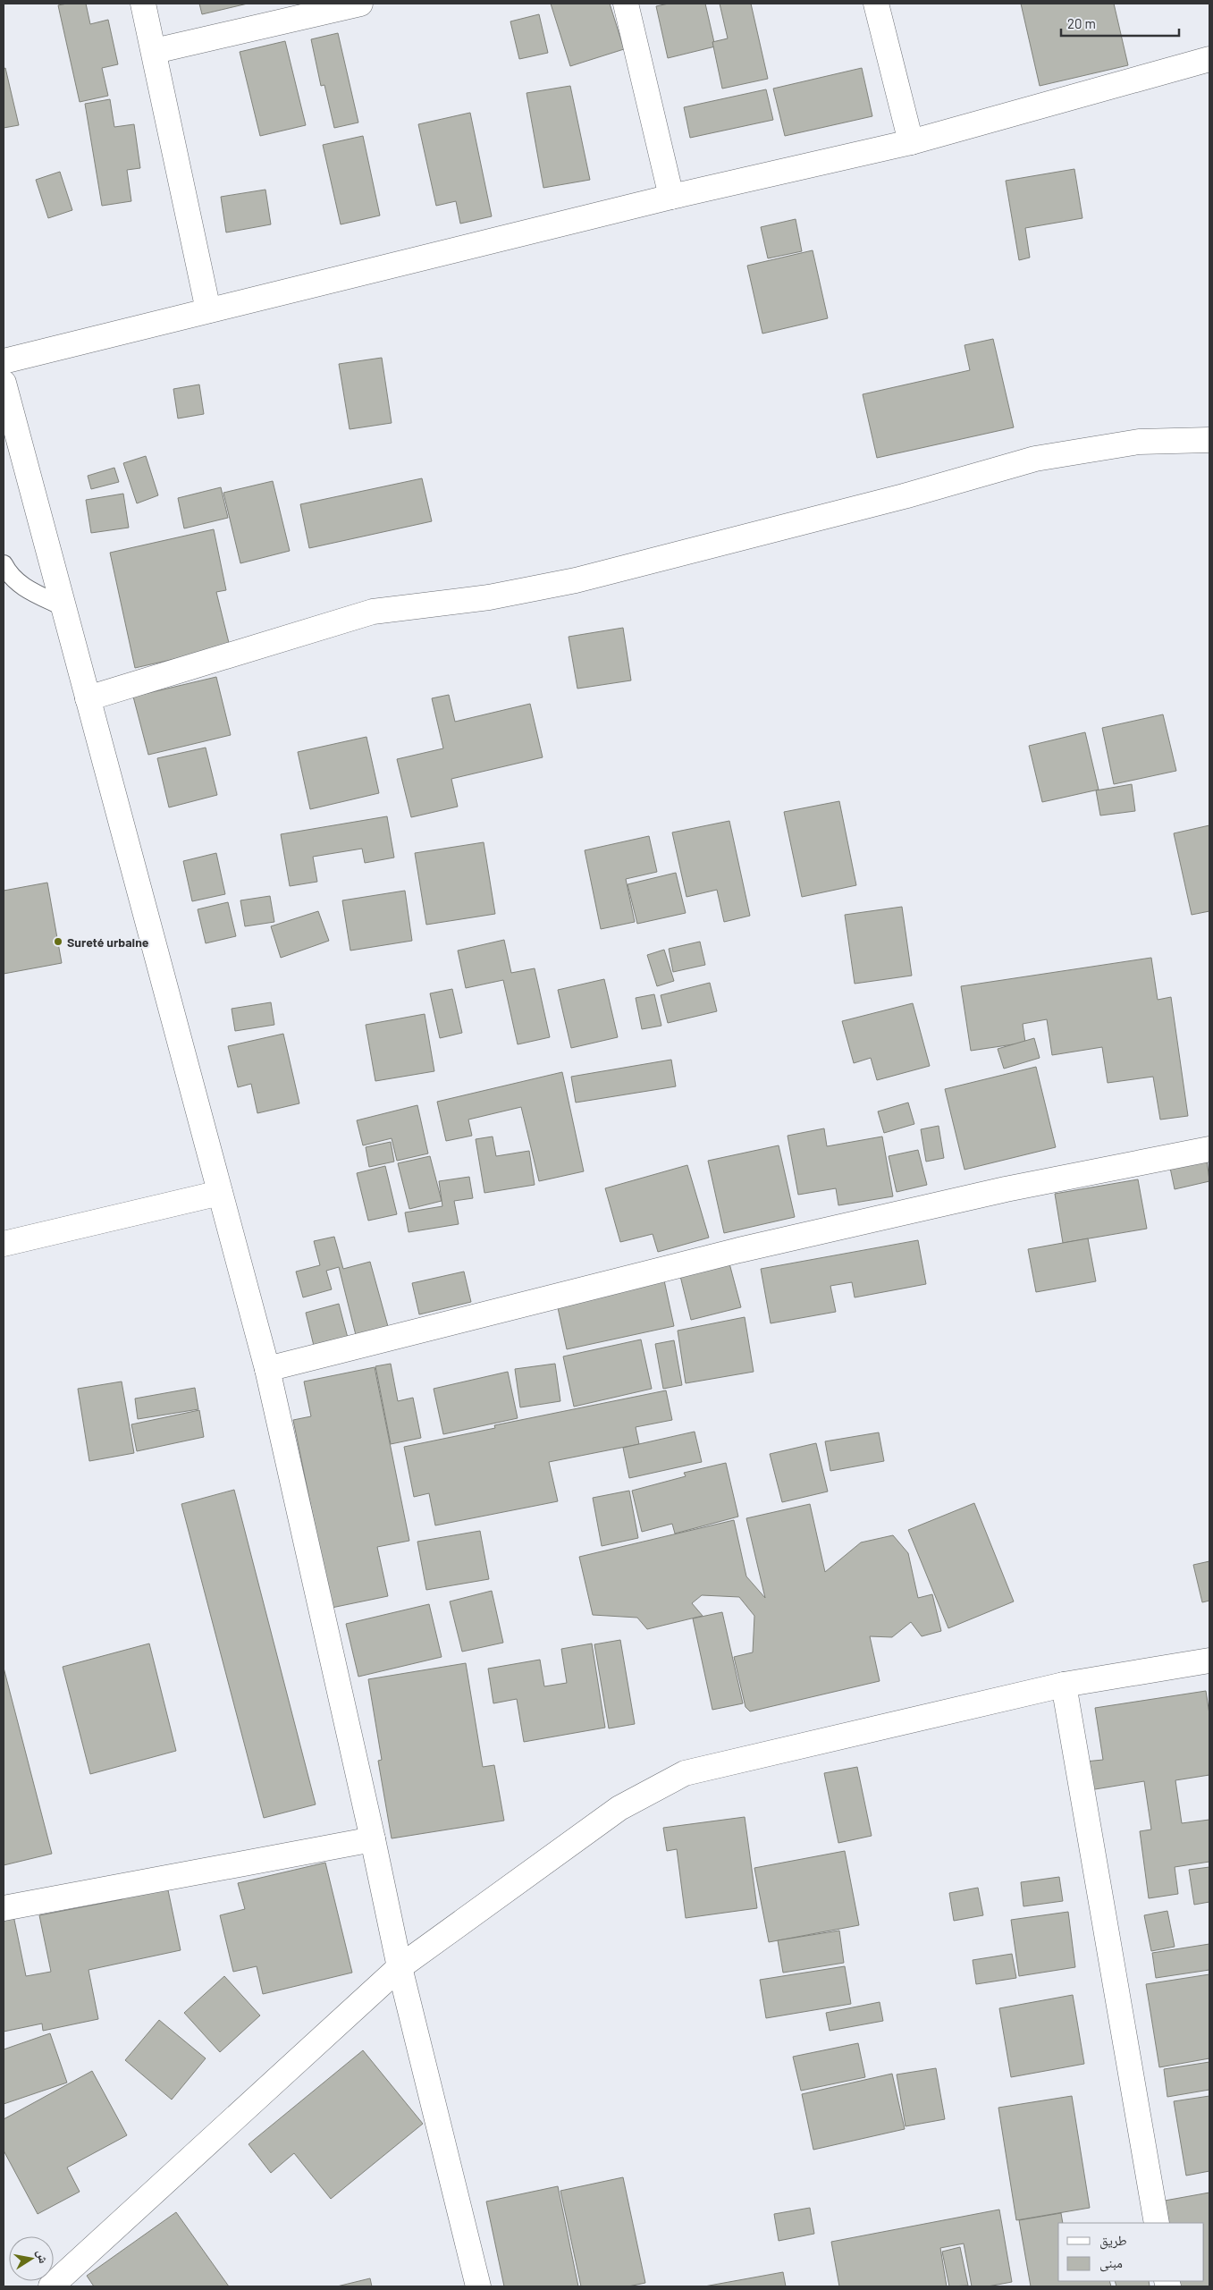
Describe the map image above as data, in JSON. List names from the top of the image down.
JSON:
{
  "places": ["Sureté urbaine"],
  "legend": ["طريق", "مبنى"],
  "scale_bar": "20 m",
  "north": "right"
}
